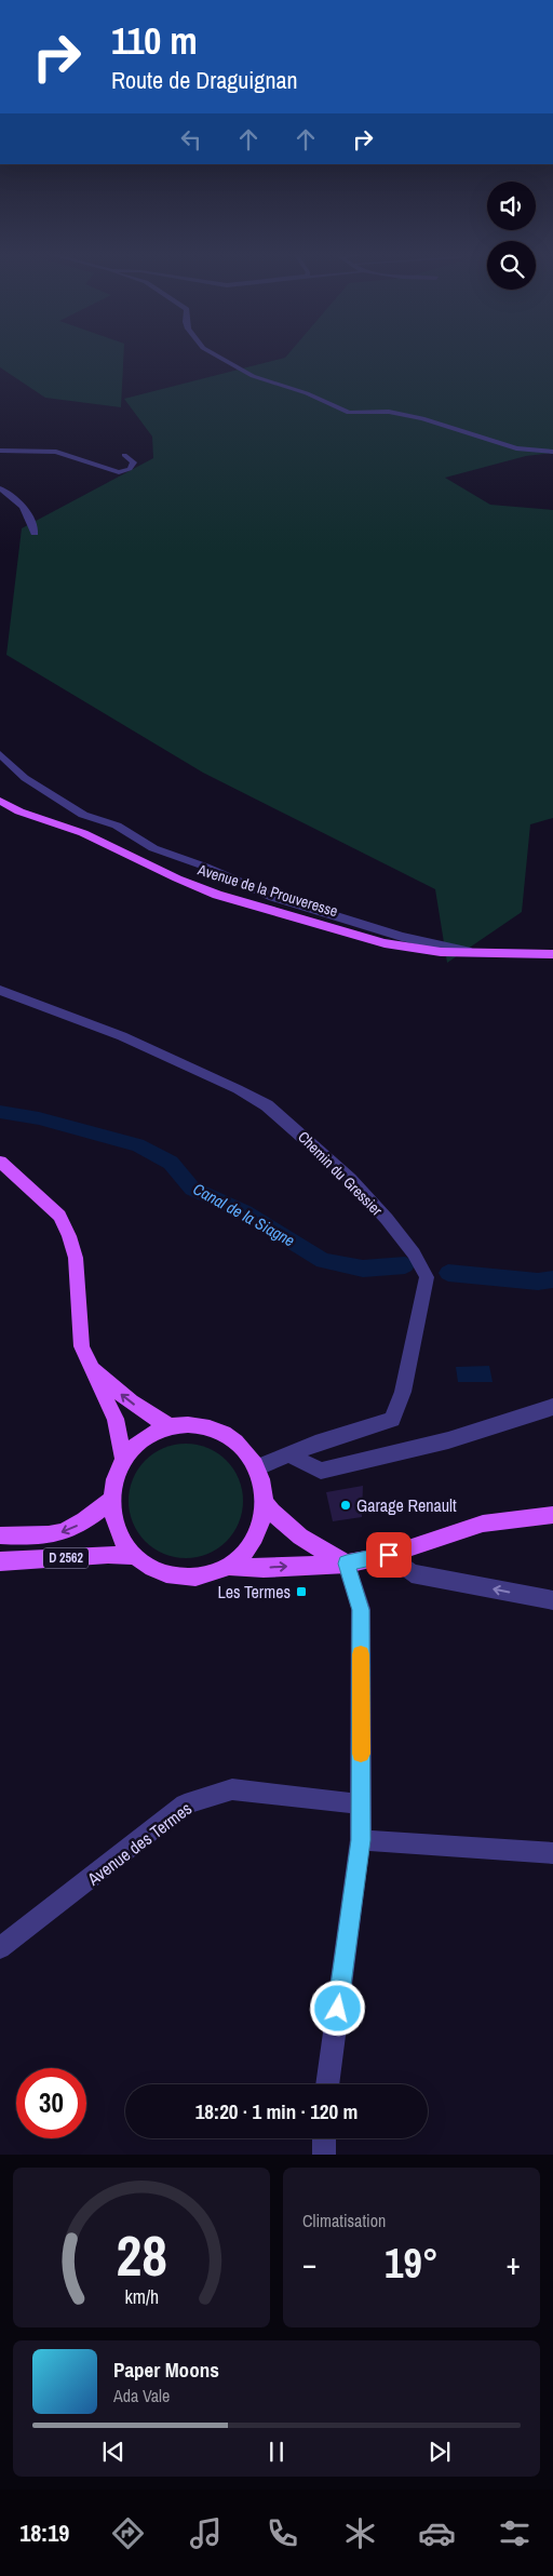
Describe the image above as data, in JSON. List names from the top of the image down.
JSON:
{
  "streets": {
    "main road": ["Avenue de la Prouveresse", "D 2562"],
    "street": ["Chemin du Gressier", "Avenue des Termes"]
  },
  "crossings": [
    ["Chemin du Gressier", "D 2562"]
  ],
  "water": ["Canal de la Siagne"],
  "places": {
    "other": ["Garage Renault"],
    "transit": ["Les Termes"]
  },
  "page": {
    "turn": ["110 m", "Route de Draguignan"],
    "limit": "30",
    "trip": "18:20 · 1 min · 120 m",
    "tile": "Climatisation",
    "heat": ["−", "19°", "+"],
    "song": ["Paper Moons", "Ada Vale"],
    "tabs": "18:19",
    "gauge": ["28", "km/h"]
  }
}
